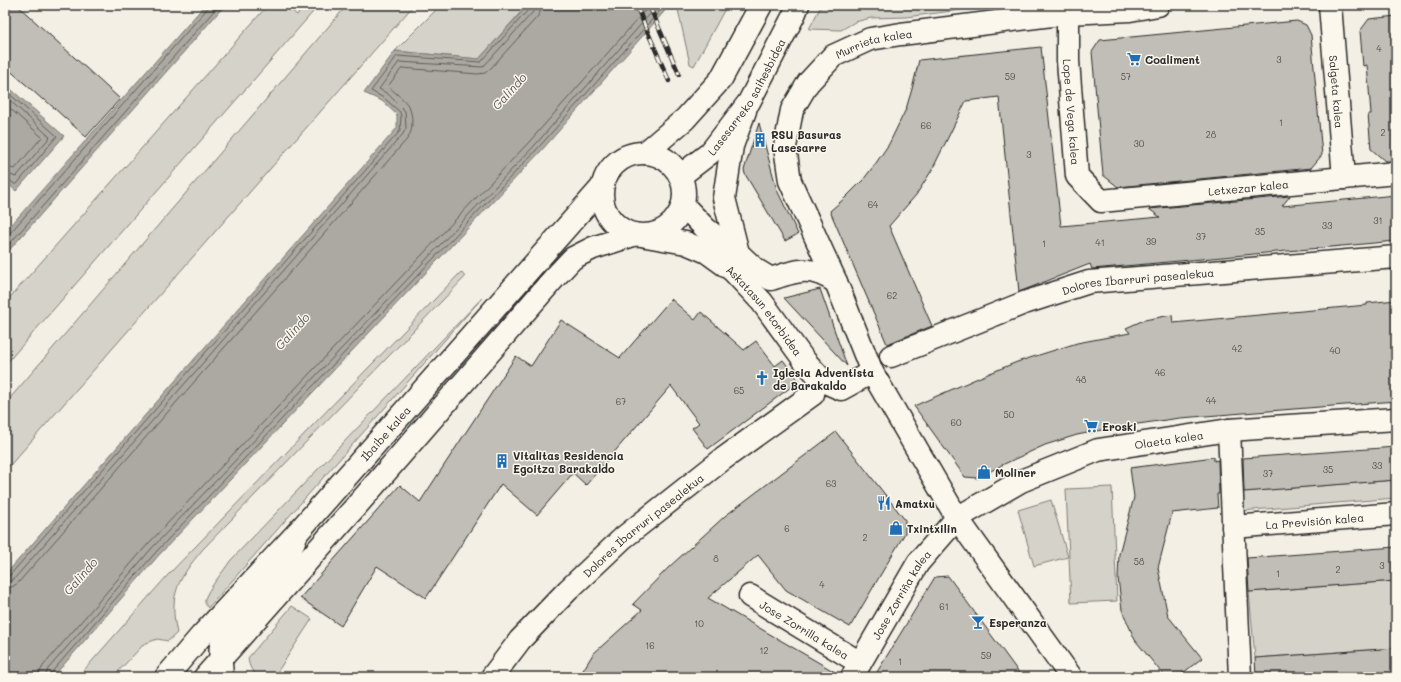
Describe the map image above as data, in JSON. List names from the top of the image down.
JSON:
{
  "streets": {
    "street": [
      "Murrieta kalea",
      "Salgeta kalea",
      "Lasesarreko saihesbidea",
      "Lope de Vega kalea",
      "Letxezar kalea",
      "Dolores Ibarruri pasealekua",
      "Askatasun etorbidea",
      "Ibaibe kalea",
      "Olaeta kalea",
      "La Previsión kalea",
      "Jose Zorriña kalea",
      "Jose Zorrilla kalea"
    ]
  },
  "crossings": [
    ["Murrieta kalea", "Lope de Vega kalea"],
    ["Salgeta kalea", "Letxezar kalea"],
    ["Lasesarreko saihesbidea", "Askatasun etorbidea"],
    ["Lasesarreko saihesbidea", "Ibaibe kalea"],
    ["Lope de Vega kalea", "Letxezar kalea"],
    ["Askatasun etorbidea", "Ibaibe kalea"],
    ["Olaeta kalea", "Jose Zorriña kalea"],
    ["Jose Zorriña kalea", "Jose Zorrilla kalea"]
  ],
  "water": ["Galindo"],
  "places": {
    "supermarket": ["Coaliment", "Eroski"],
    "building": ["RSU Basuras Lasesarre", "Vitalitas Residencia Egoitza Barakaldo"],
    "church": ["Iglesia Adventista de Barakaldo"],
    "shop": ["Moliner", "Txintxilin"],
    "restaurant": ["Amatxu"],
    "bar": ["Esperanza"]
  },
  "house_numbers": [
    "4",
    "3",
    "59",
    "57",
    "1",
    "66",
    "2",
    "28",
    "30",
    "3",
    "64",
    "31",
    "33",
    "35",
    "37",
    "39",
    "41",
    "1",
    "62",
    "42",
    "40",
    "46",
    "48",
    "65",
    "44",
    "67",
    "50",
    "60",
    "33",
    "35",
    "37",
    "63",
    "6",
    "2",
    "8",
    "58",
    "3",
    "2",
    "1",
    "4",
    "61",
    "10",
    "16",
    "12",
    "59",
    "1"
  ]
}
